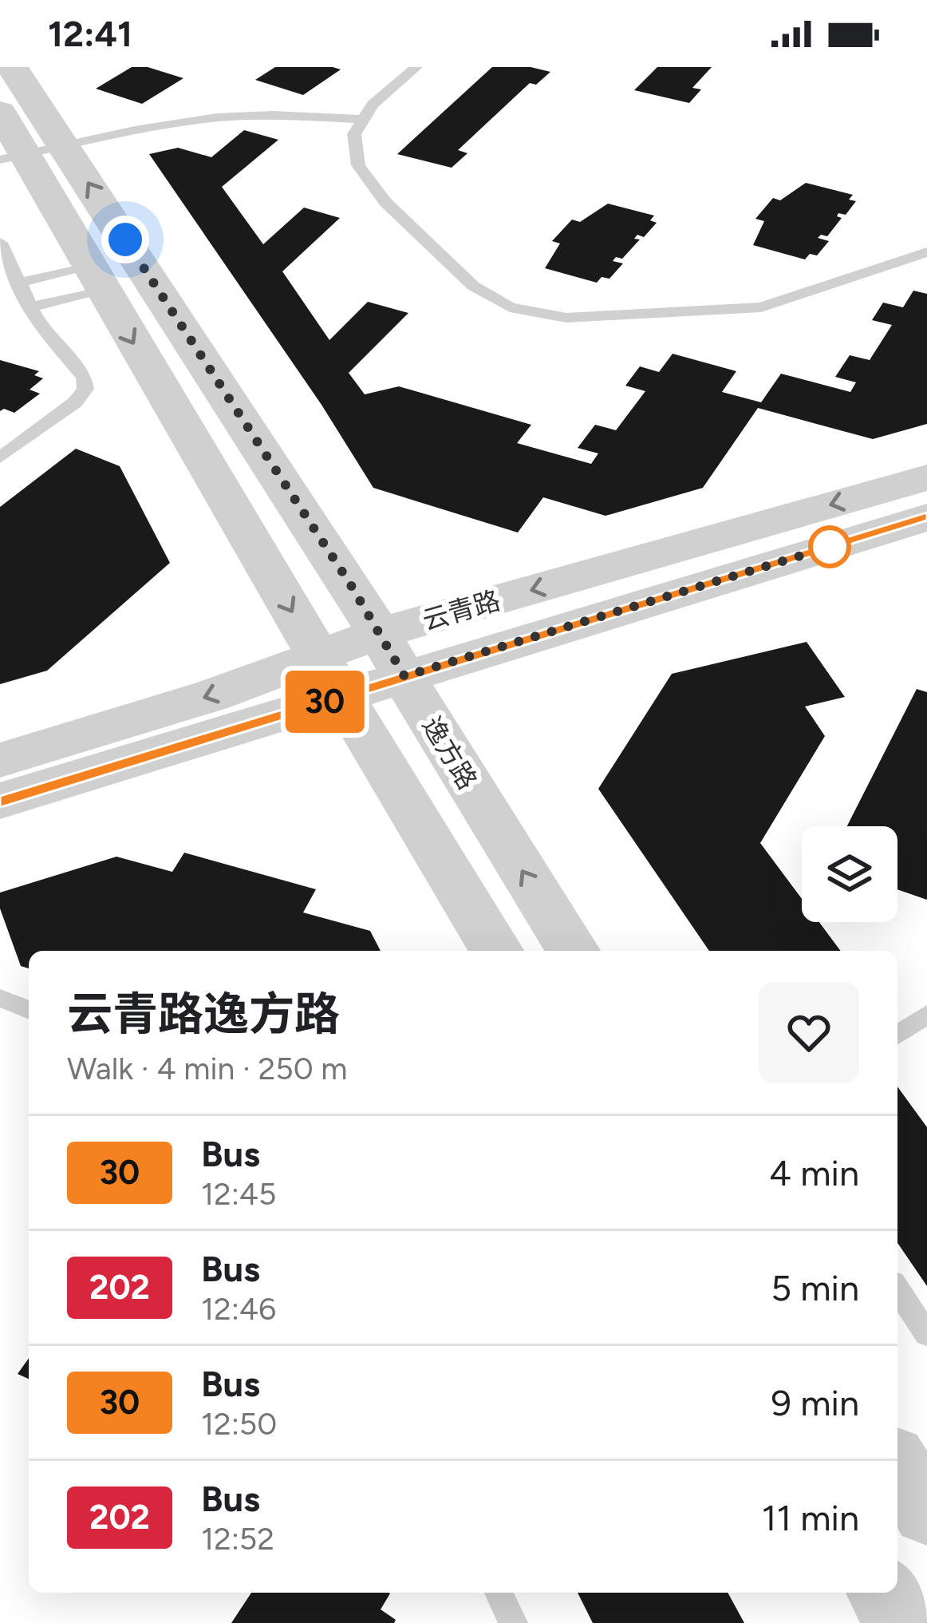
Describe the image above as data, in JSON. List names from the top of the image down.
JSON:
{
  "streets": {
    "street": ["云青路", "逸方路"]
  },
  "crossings": [
    ["云青路", "逸方路"]
  ],
  "lines": ["bus line 30"],
  "page": {
    "status": "12:41",
    "on_map": "30",
    "heading": ["云青路逸方路", "Walk · 4 min · 250 m"],
    "list": [
      {
        "mark": "30",
        "name": "Bus",
        "note": "12:45",
        "value": "4 min"
      },
      {
        "mark": "202",
        "name": "Bus",
        "note": "12:46",
        "value": "5 min"
      },
      {
        "mark": "30",
        "name": "Bus",
        "note": "12:50",
        "value": "9 min"
      },
      {
        "mark": "202",
        "name": "Bus",
        "note": "12:52",
        "value": "11 min"
      }
    ]
  }
}
